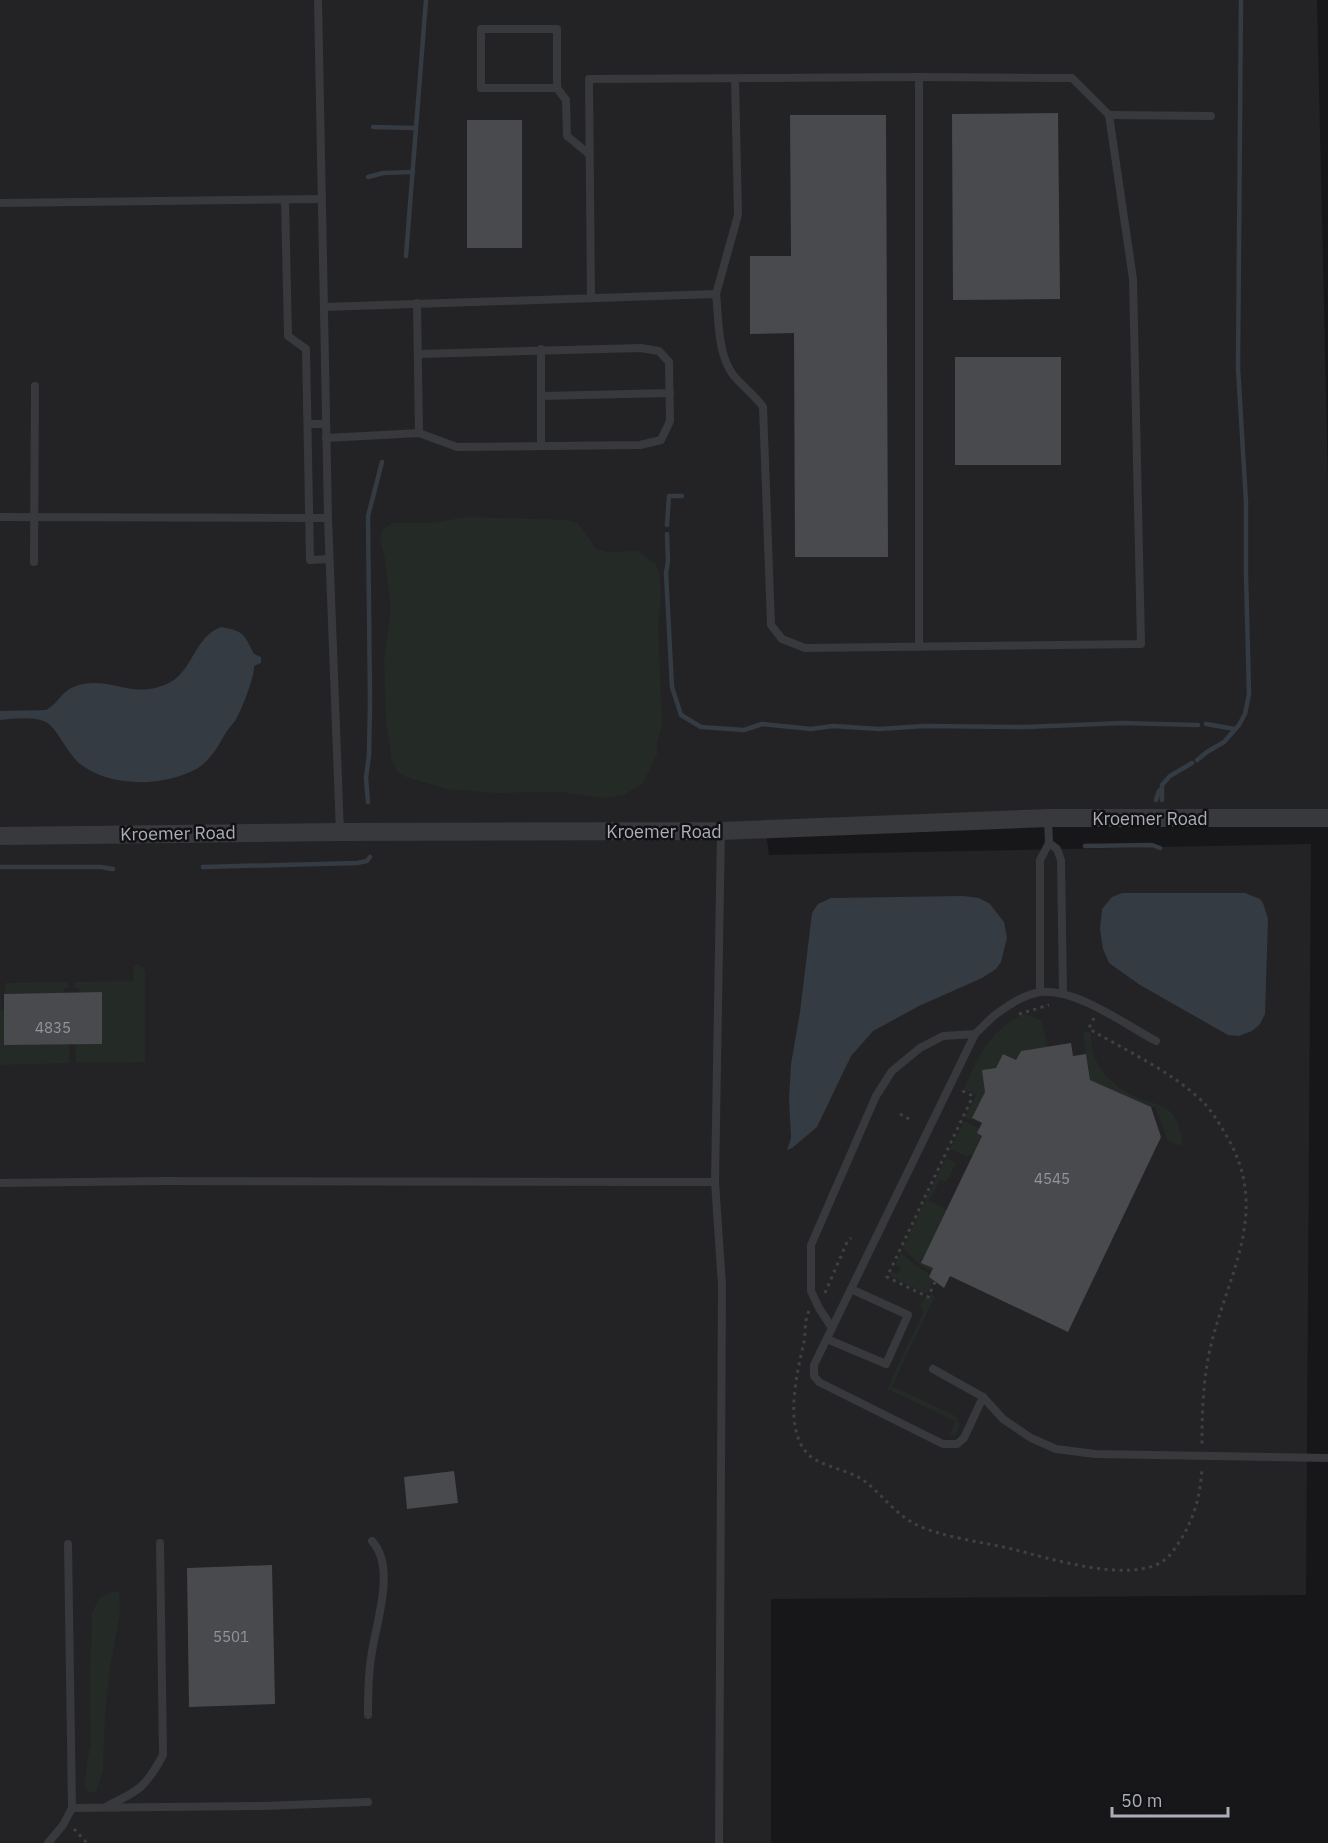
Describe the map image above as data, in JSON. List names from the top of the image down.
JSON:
{
  "streets": {
    "street": ["Kroemer Road"]
  },
  "house_numbers": ["4835", "4545", "5501"],
  "scale_bar": "50 m"
}
